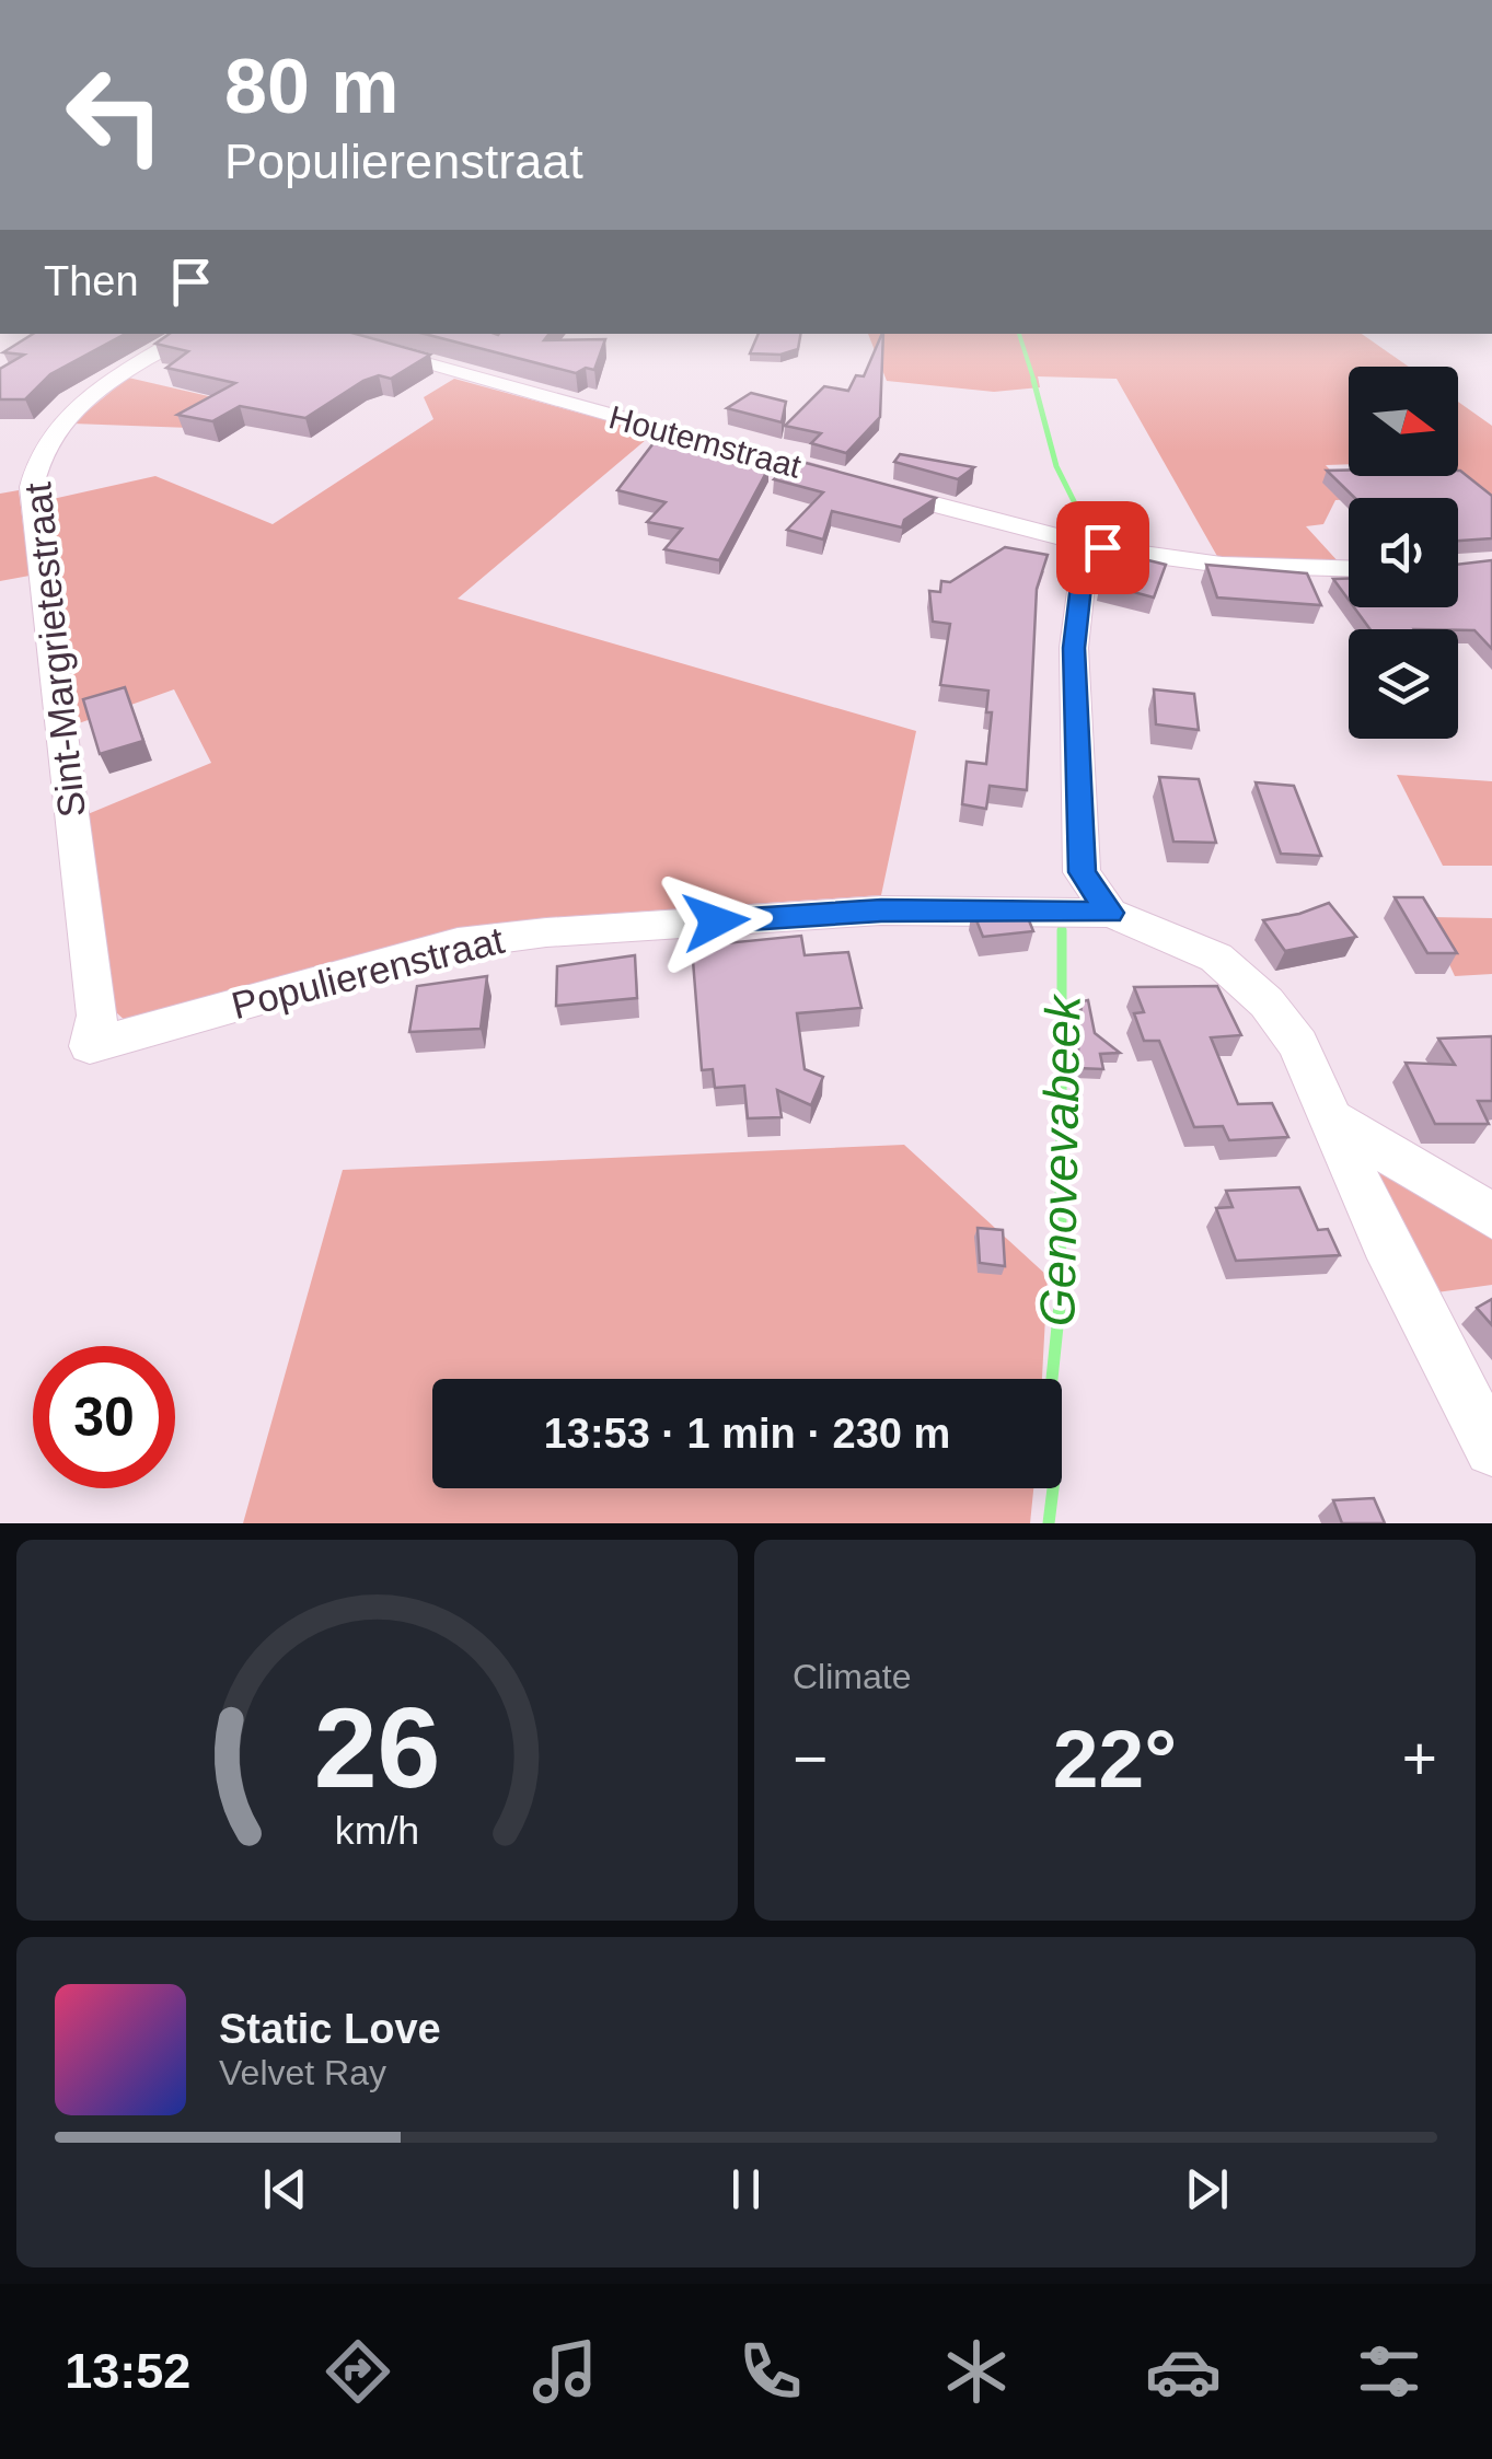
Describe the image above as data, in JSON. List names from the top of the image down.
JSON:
{
  "streets": {
    "street": ["Houtemstraat", "Sint-Margrietestraat", "Populierenstraat"]
  },
  "crossings": [
    ["Sint-Margrietestraat", "Populierenstraat"]
  ],
  "water": ["Genovevabeek"],
  "north": "right",
  "page": {
    "turn": ["80 m", "Populierenstraat"],
    "then": "Then",
    "limit": "30",
    "trip": "13:53 · 1 min · 230 m",
    "tile": "Climate",
    "heat": ["−", "22°", "+"],
    "song": ["Static Love", "Velvet Ray"],
    "tabs": "13:52",
    "gauge": ["26", "km/h"]
  }
}
